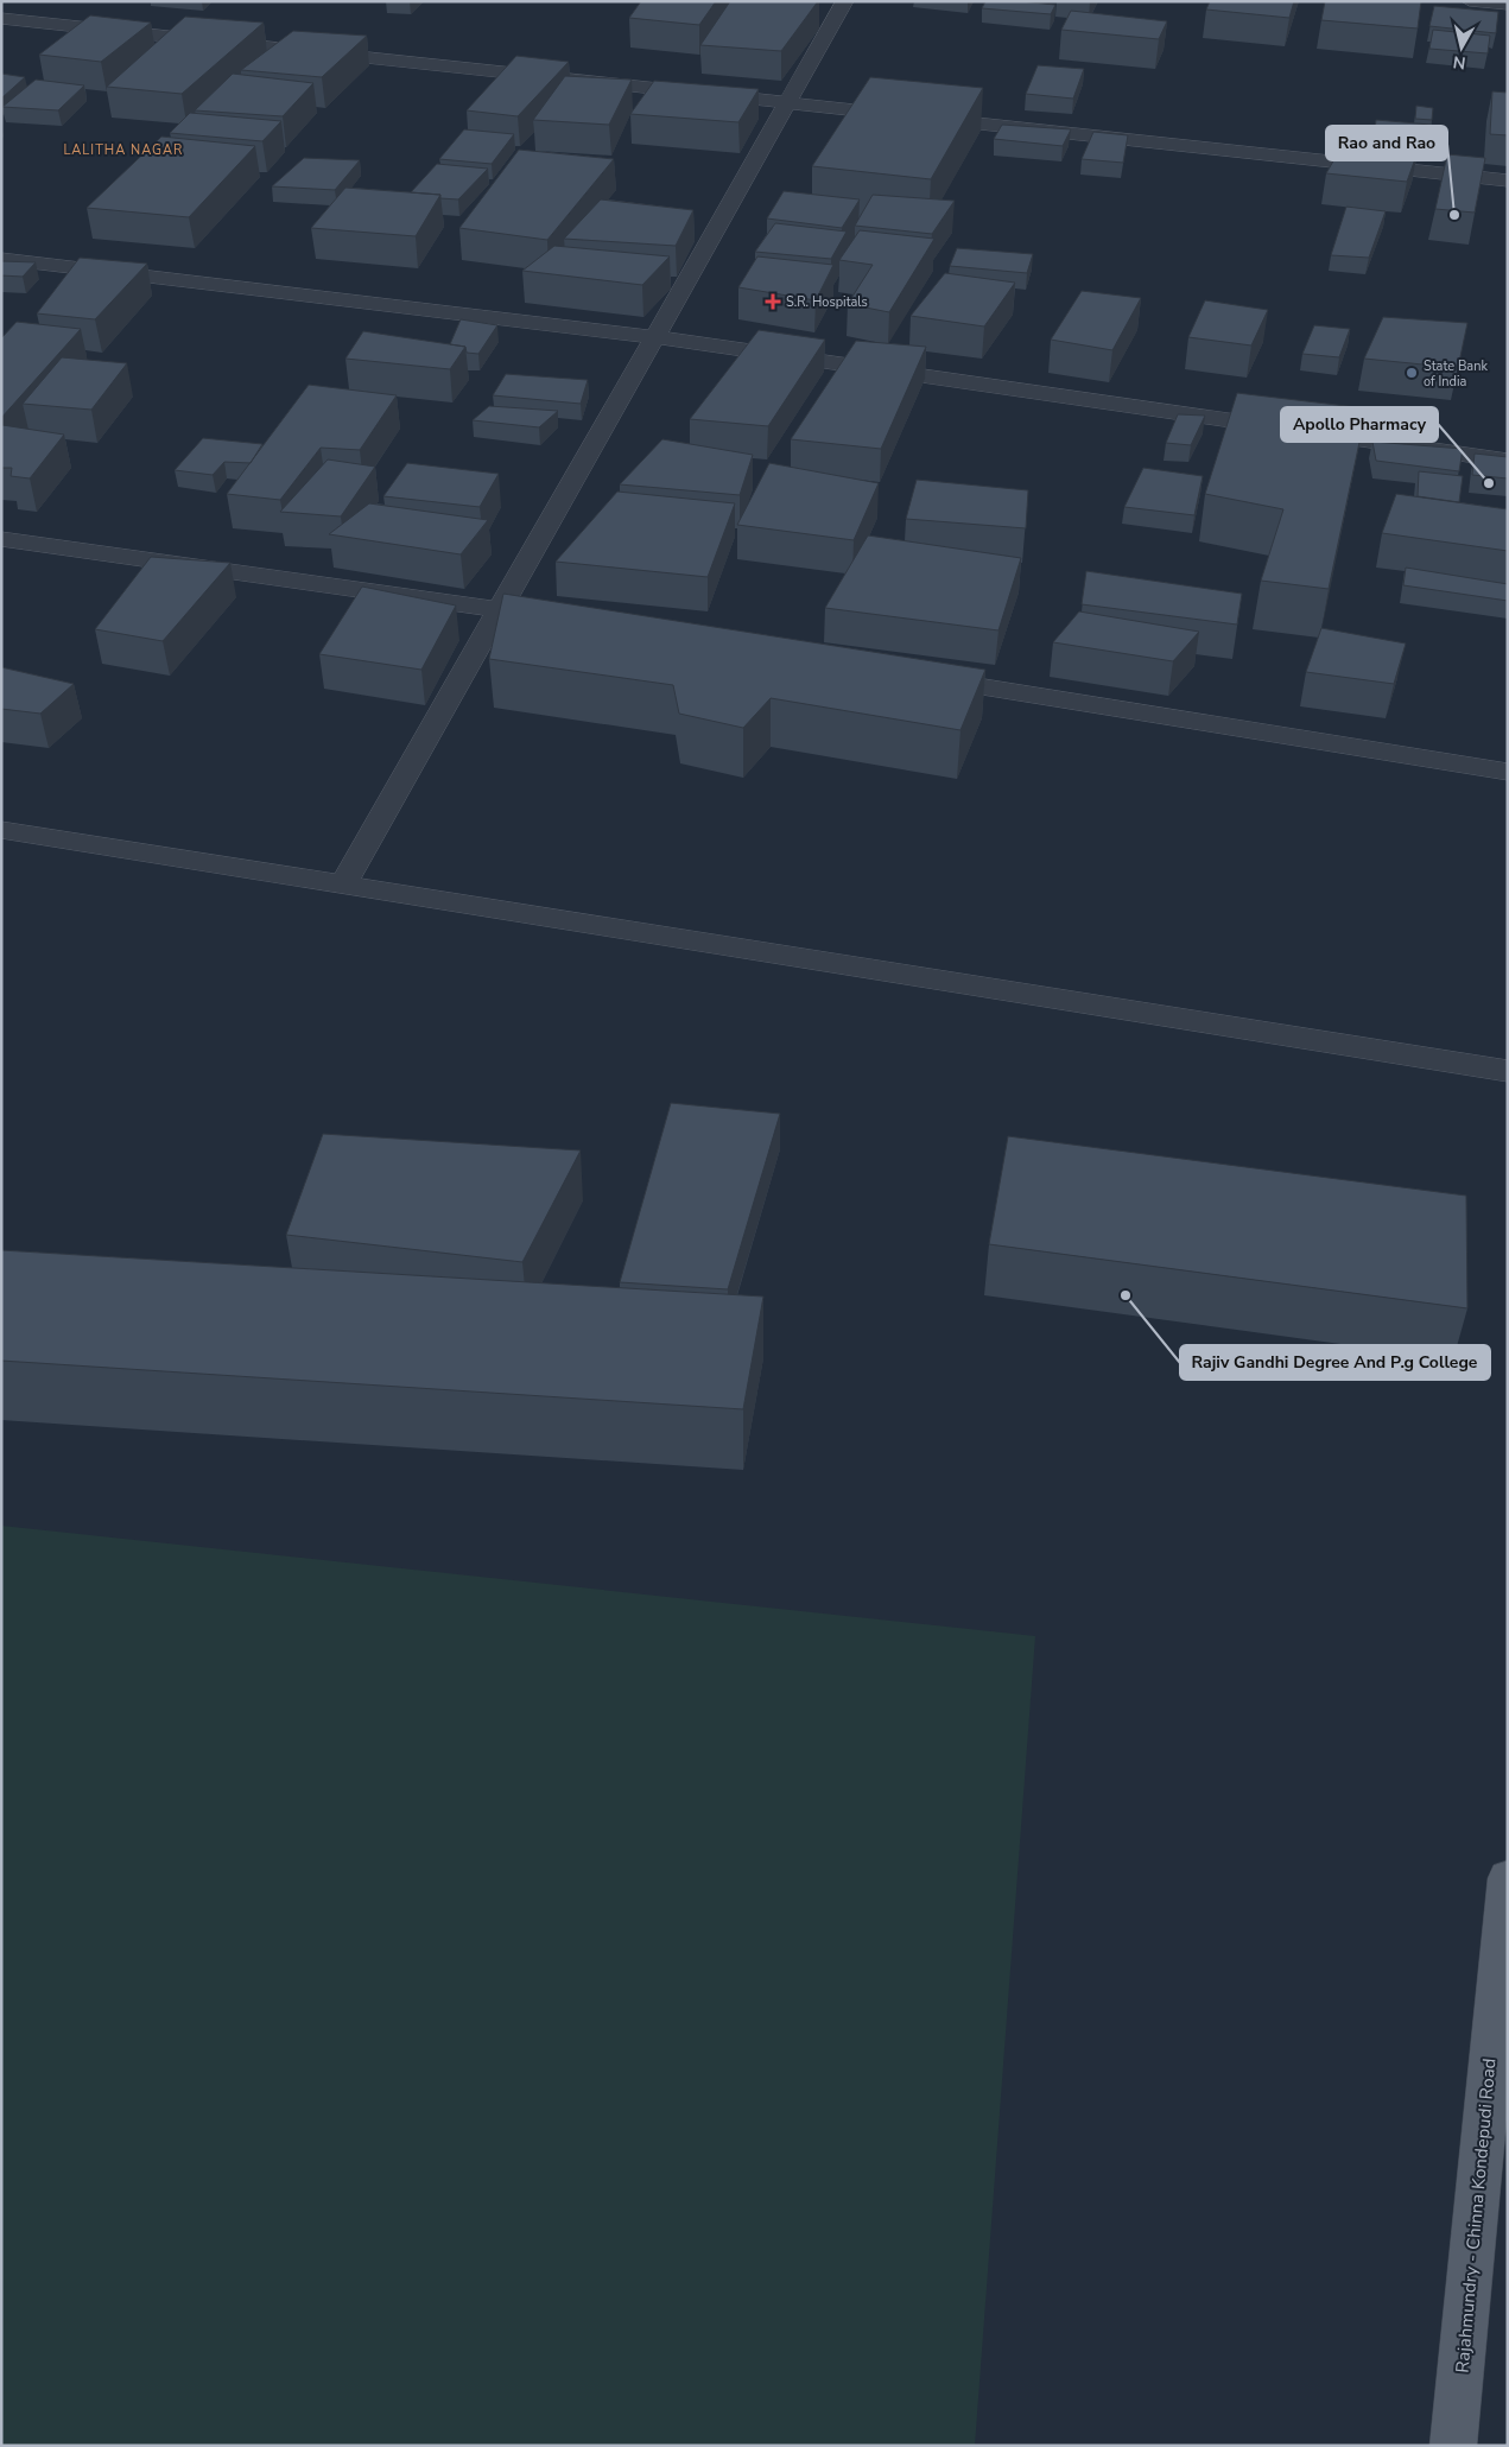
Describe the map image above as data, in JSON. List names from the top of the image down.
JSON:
{
  "streets": {
    "main road": ["Rajahmundry - Chinna Kondepudi Road"]
  },
  "districts": ["LALITHA NAGAR"],
  "places": {
    "other": [
      "Rao and Rao",
      "State Bank of India",
      "Apollo Pharmacy",
      "Rajiv Gandhi Degree And P.g College"
    ],
    "health": ["S.R. Hospitals"]
  },
  "north": "bottom"
}
